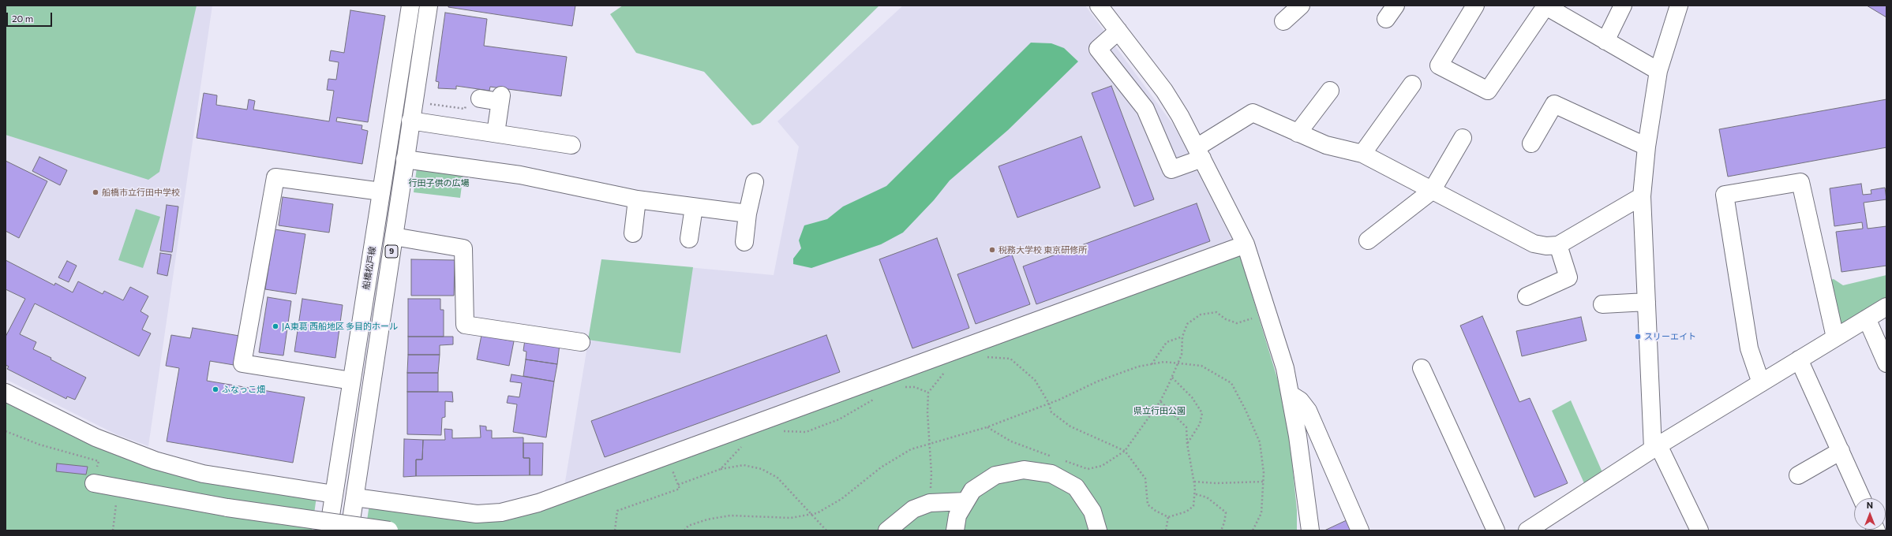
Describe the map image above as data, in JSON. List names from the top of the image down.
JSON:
{
  "streets": {
    "street": ["9", "船橋松戸線"]
  },
  "parks": ["行田子供の広場", "県立行田公園"],
  "places": [
    "船橋市立行田中学校",
    "税務大学校 東京研修所",
    "JA東葛 西船地区 多目的ホール",
    "スリーエイト",
    "ふなっこ畑"
  ],
  "scale_bar": "20 m",
  "north": "top"
}
